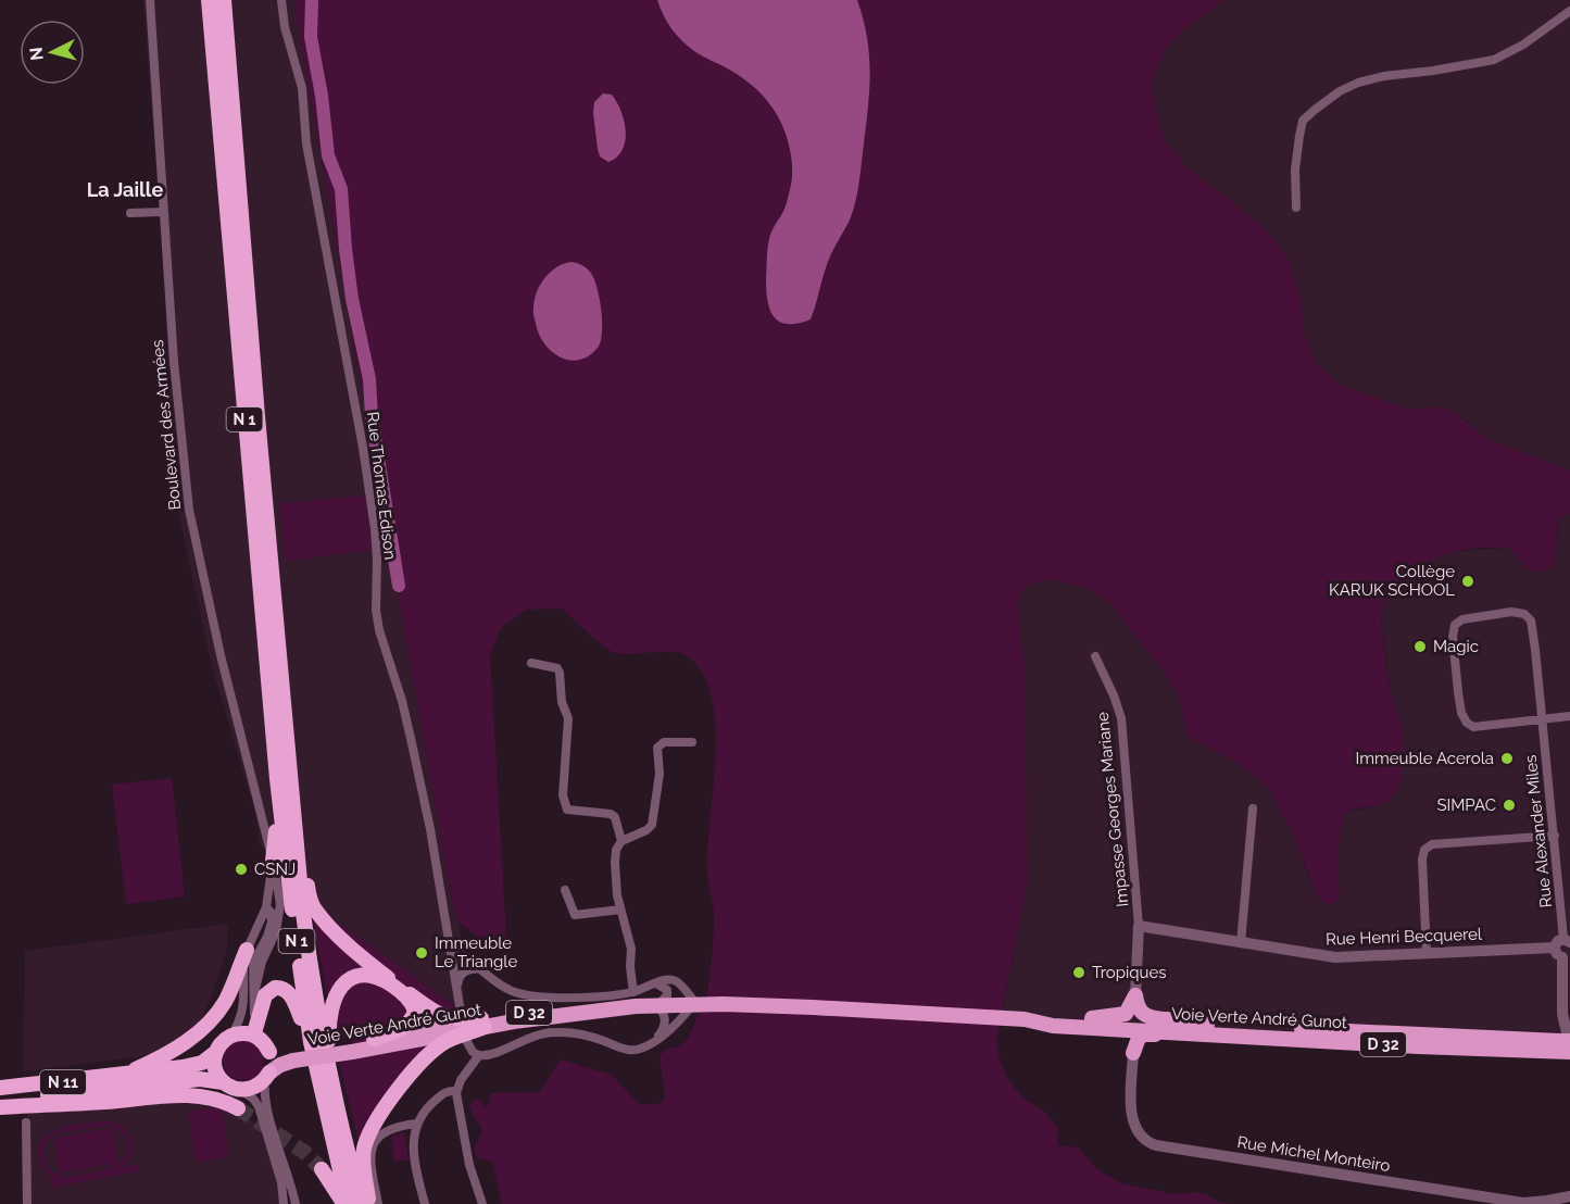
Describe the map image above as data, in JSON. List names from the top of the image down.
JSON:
{
  "streets": {
    "highway": ["N 1", "N 11"],
    "main road": ["D 32", "Voie Verte André Gunot"],
    "street": [
      "Boulevard des Armées",
      "Rue Thomas Edison",
      "Impasse Georges Mariane",
      "Rue Alexander Miles",
      "Rue Henri Becquerel",
      "Rue Michel Monteiro"
    ]
  },
  "crossings": [
    ["Impasse Georges Mariane", "Rue Henri Becquerel"],
    ["Rue Alexander Miles", "Rue Henri Becquerel"]
  ],
  "districts": ["La Jaille"],
  "places": [
    "Collège KARUK SCHOOL",
    "Magic",
    "Immeuble Acerola",
    "SIMPAC",
    "CSNJ",
    "Immeuble Le Triangle",
    "Tropiques"
  ],
  "north": "left"
}
